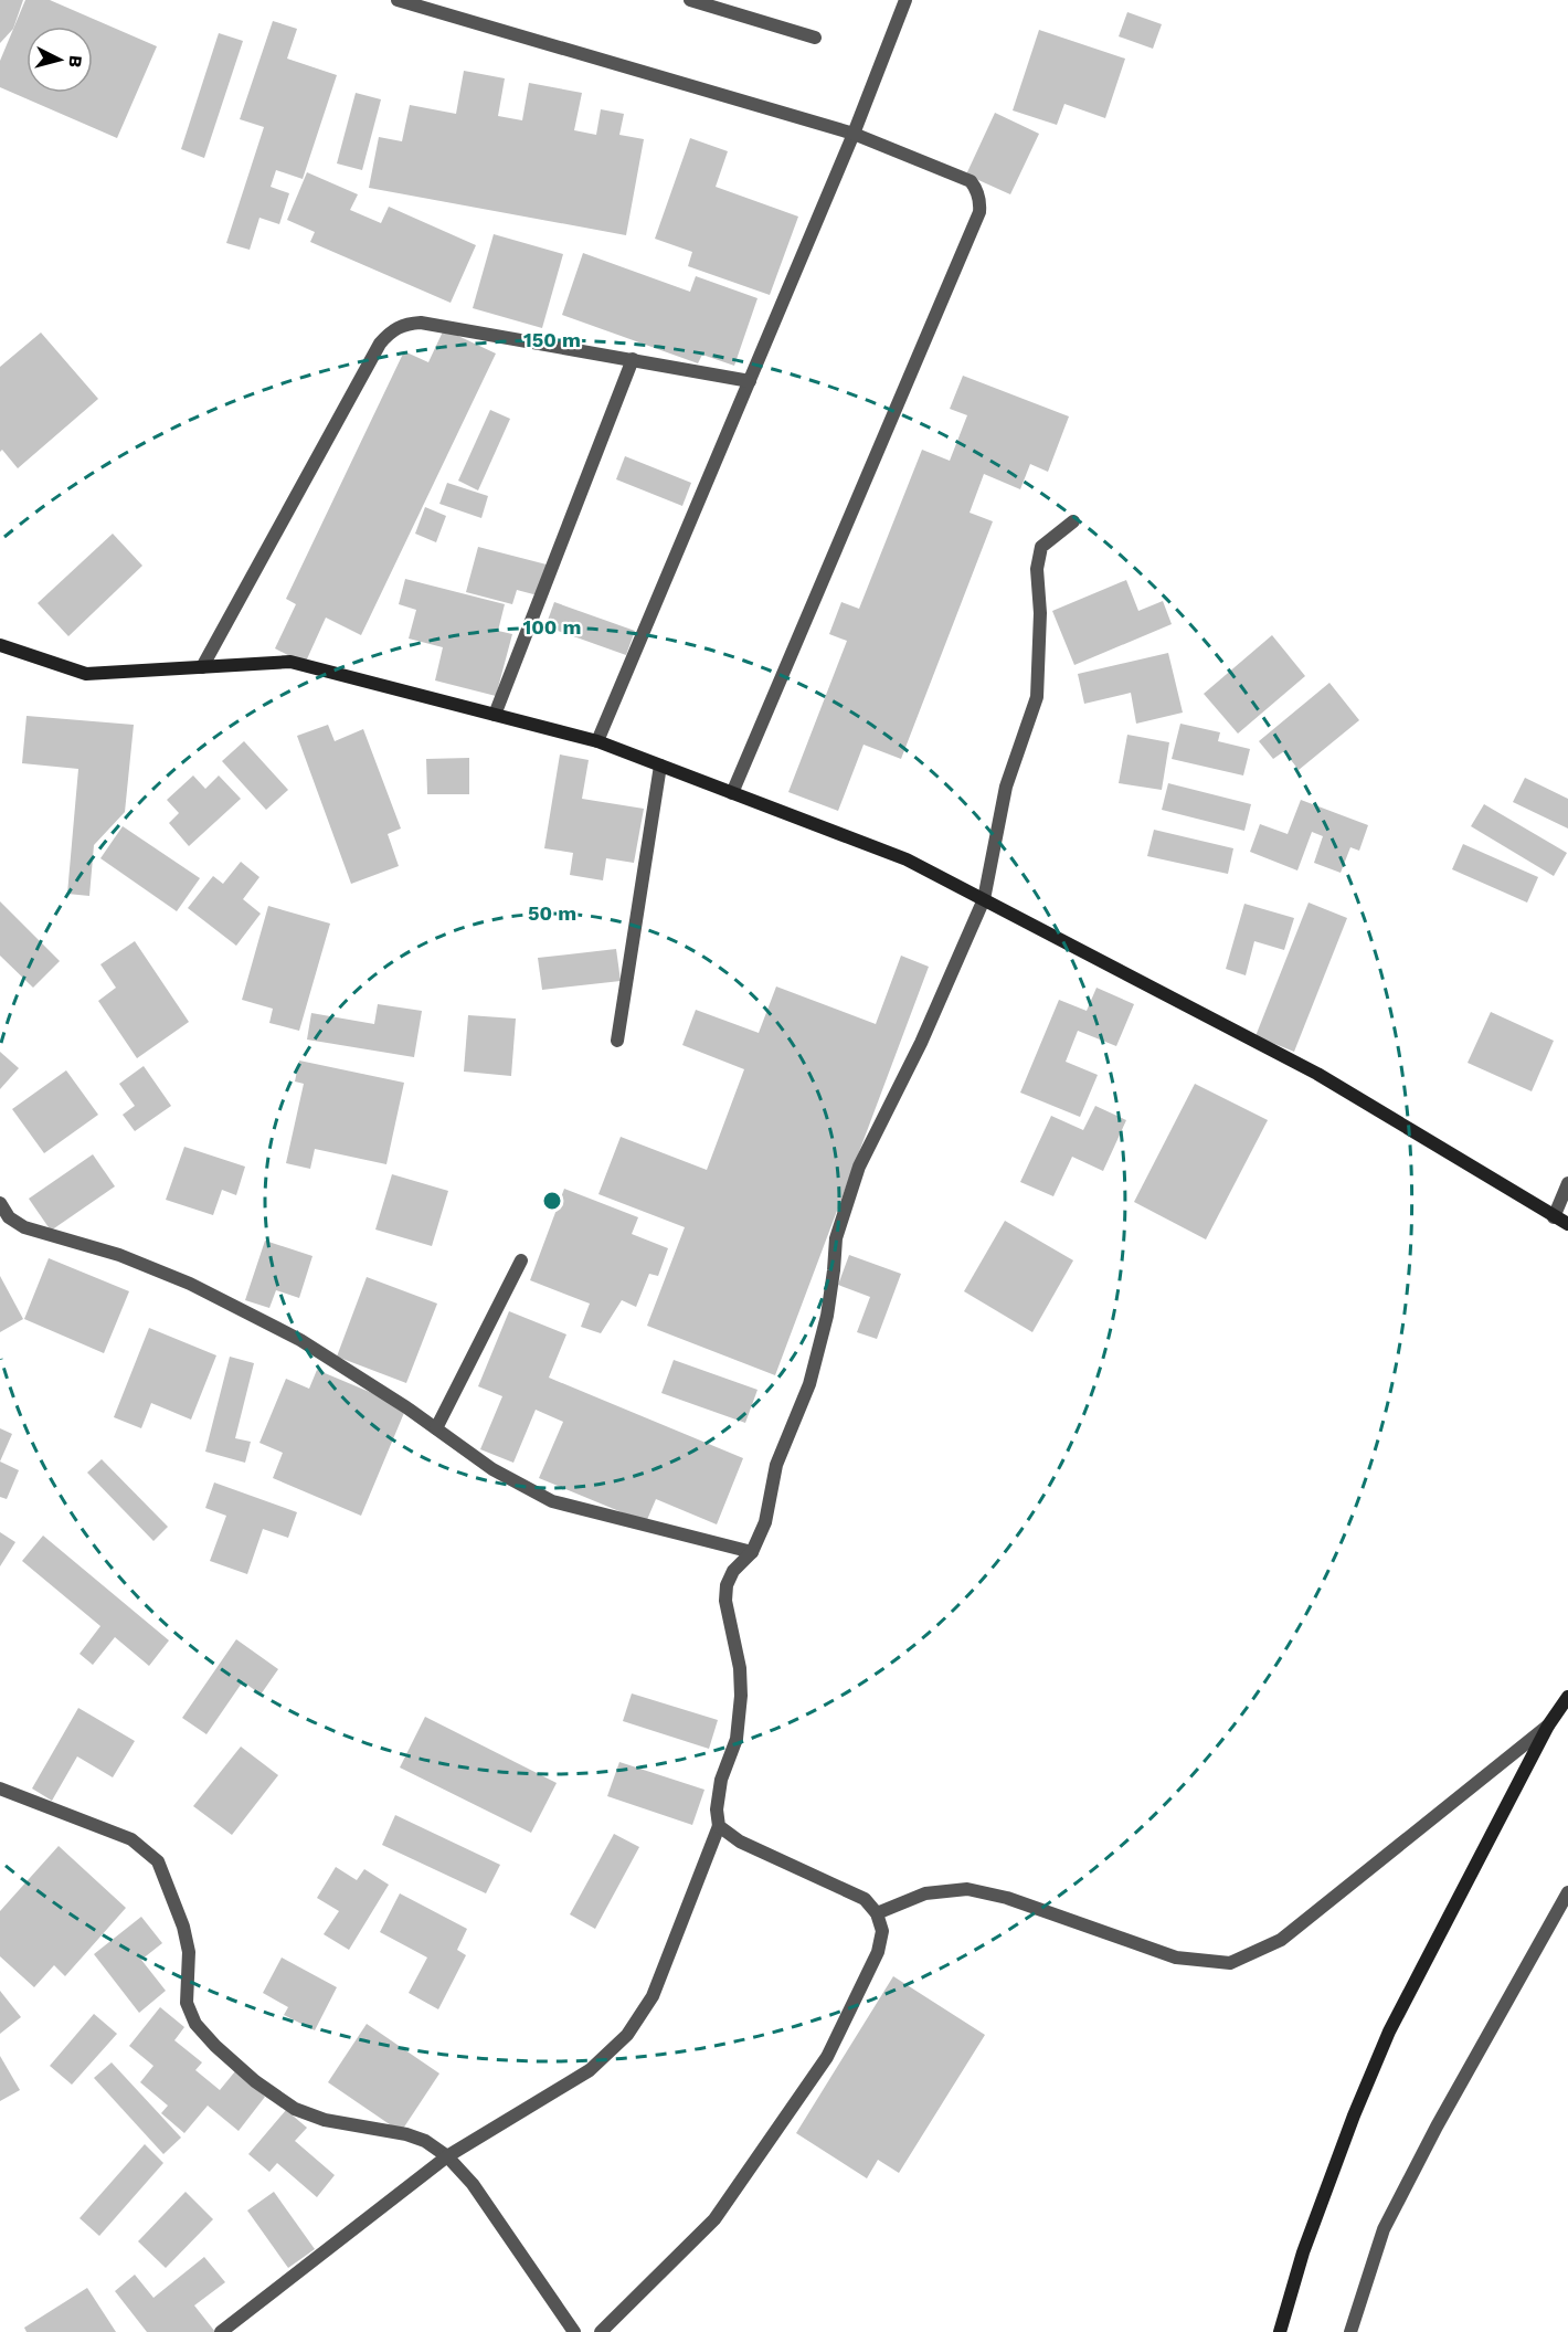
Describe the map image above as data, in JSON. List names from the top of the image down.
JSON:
{
  "north": "right",
  "rings": ["150 m", "100 m", "50 m"]
}
